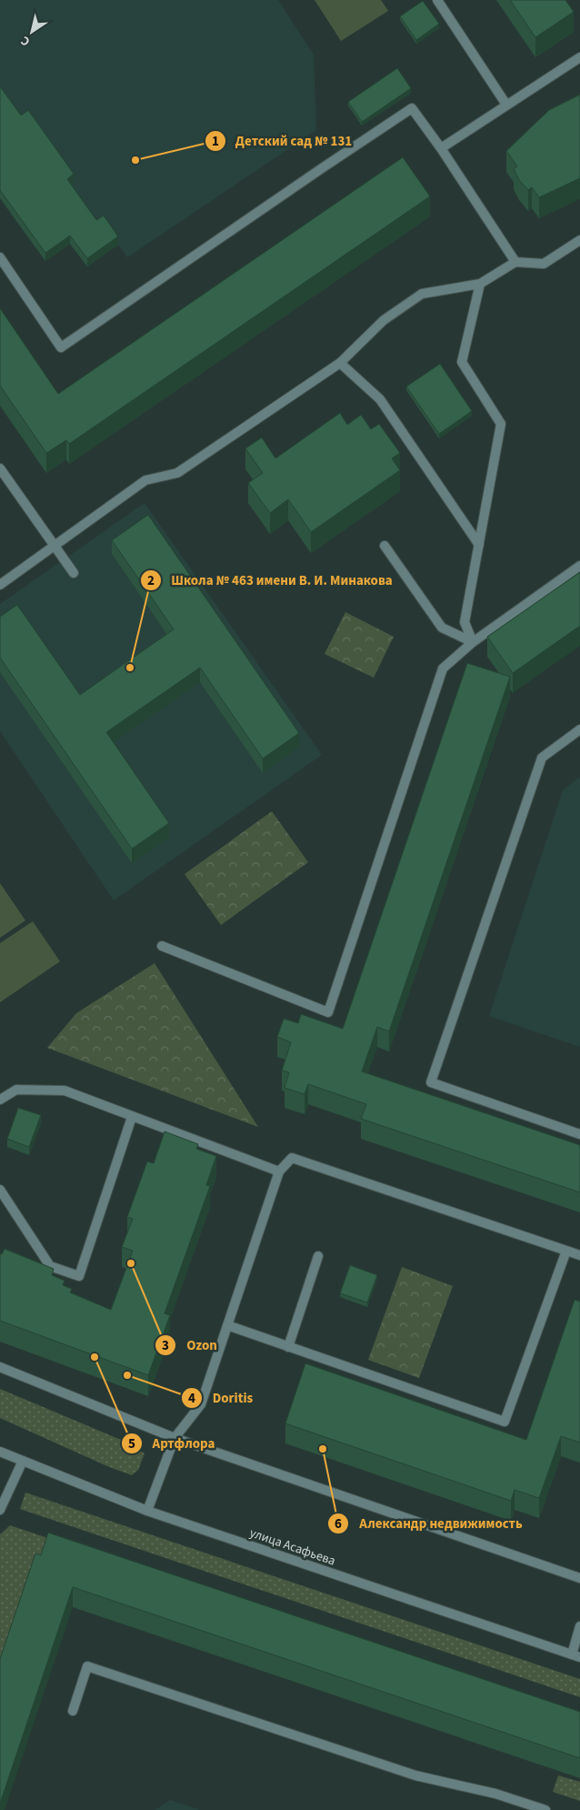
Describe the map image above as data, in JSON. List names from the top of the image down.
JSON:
{
  "streets": {
    "street": ["улица Асафьева"]
  },
  "places": [
    "Детский сад № 131",
    "Школа № 463 имени В. И. Минакова",
    "Ozon",
    "Артфлора",
    "Doritis",
    "Александр недвижимость"
  ],
  "north": "bottom left"
}
